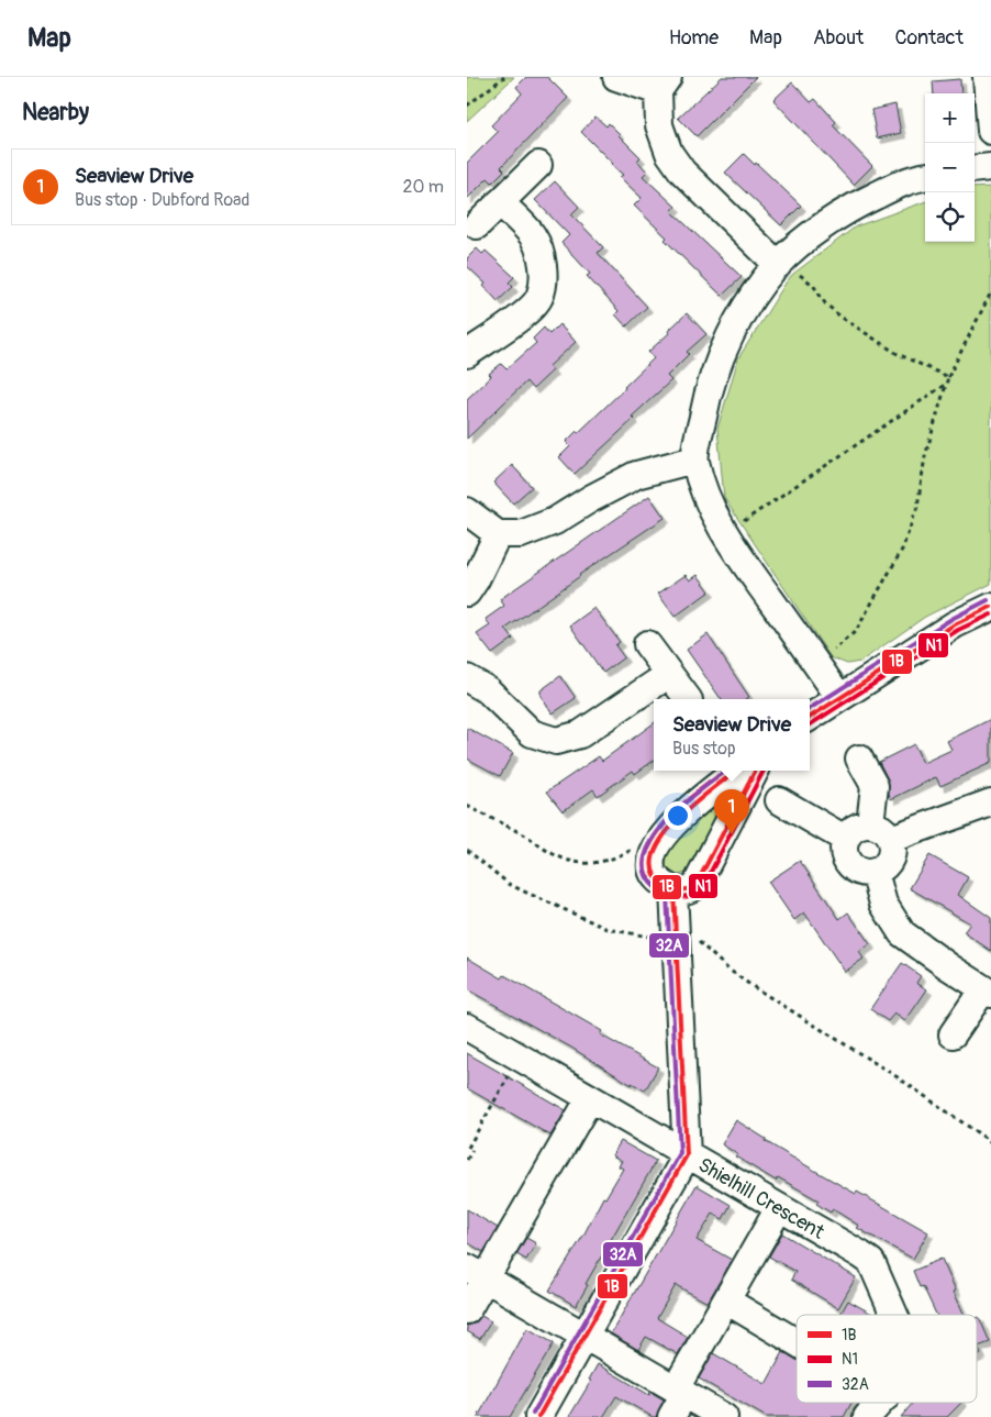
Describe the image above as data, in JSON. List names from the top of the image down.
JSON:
{
  "streets": {
    "street": ["Shielhill Crescent"]
  },
  "lines": ["transit line 32A", "transit line 1B", "transit line N1"],
  "legend": ["1B", "N1", "32A"],
  "page": {
    "header": "Map",
    "nav": [
      "Home",
      "Map",
      "About",
      "Contact"
    ],
    "heading": "Nearby",
    "map_buttons": ["+", "−"],
    "list": [
      {
        "mark": "1",
        "name": "Seaview Drive",
        "note": "Bus stop · Dubford Road",
        "value": "20 m"
      }
    ],
    "popup": ["Seaview Drive", "Bus stop"],
    "pins": "1"
  }
}
